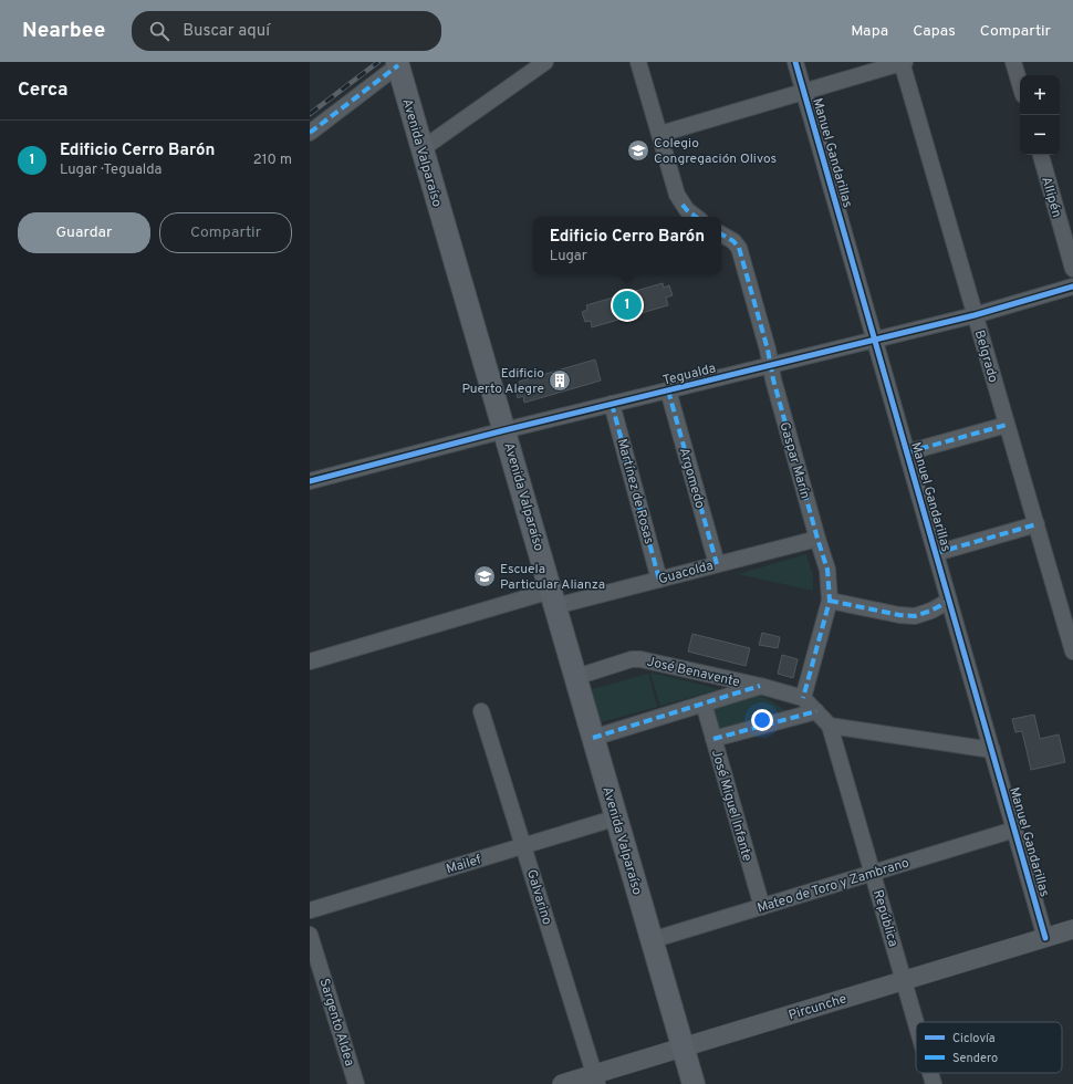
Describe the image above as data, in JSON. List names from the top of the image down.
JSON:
{
  "streets": {
    "main road": ["Avenida Valparaíso"],
    "street": [
      "Manuel Gandarillas",
      "Allipén",
      "Belgrado",
      "Tegualda",
      "Gaspar Marín",
      "Argomedo",
      "Martínez de Rosas",
      "Guacolda",
      "José Benavente",
      "José Miguel Infante",
      "Mailef",
      "Mateo de Toro y Zambrano",
      "Galvarino",
      "República",
      "Pircunche",
      "Sargento Aldea"
    ]
  },
  "crossings": [
    ["Avenida Valparaíso", "Tegualda"],
    ["Avenida Valparaíso", "Guacolda"],
    ["Avenida Valparaíso", "José Benavente"],
    ["Avenida Valparaíso", "Mailef"],
    ["Avenida Valparaíso", "Mateo de Toro y Zambrano"],
    ["Avenida Valparaíso", "Pircunche"],
    ["Manuel Gandarillas", "Tegualda"],
    ["Manuel Gandarillas", "Mateo de Toro y Zambrano"],
    ["Manuel Gandarillas", "Pircunche"],
    ["Belgrado", "Tegualda"],
    ["Tegualda", "Gaspar Marín"],
    ["Tegualda", "Argomedo"],
    ["Tegualda", "Martínez de Rosas"],
    ["Gaspar Marín", "Guacolda"],
    ["Gaspar Marín", "José Benavente"],
    ["Argomedo", "Guacolda"],
    ["Martínez de Rosas", "Guacolda"],
    ["José Benavente", "José Miguel Infante"],
    ["José Benavente", "República"],
    ["José Miguel Infante", "Mateo de Toro y Zambrano"],
    ["Mailef", "Galvarino"],
    ["Mateo de Toro y Zambrano", "República"],
    ["Galvarino", "Pircunche"],
    ["República", "Pircunche"]
  ],
  "places": {
    "school or university": ["Colegio Congregación Olivos", "Escuela Particular Alianza"],
    "building": ["Edificio Puerto Alegre"]
  },
  "legend": ["Ciclovía", "Sendero"],
  "page": {
    "header": "Nearbee",
    "search": "Buscar aquí",
    "nav": ["Mapa", "Capas", "Compartir"],
    "heading": "Cerca",
    "map_buttons": ["+", "−"],
    "list": [
      {
        "mark": "1",
        "name": "Edificio Cerro Barón",
        "note": "Lugar · Tegualda",
        "value": "210 m"
      }
    ],
    "buttons": ["Guardar", "Compartir"],
    "popup": ["Edificio Cerro Barón", "Lugar"],
    "pins": "1"
  }
}
